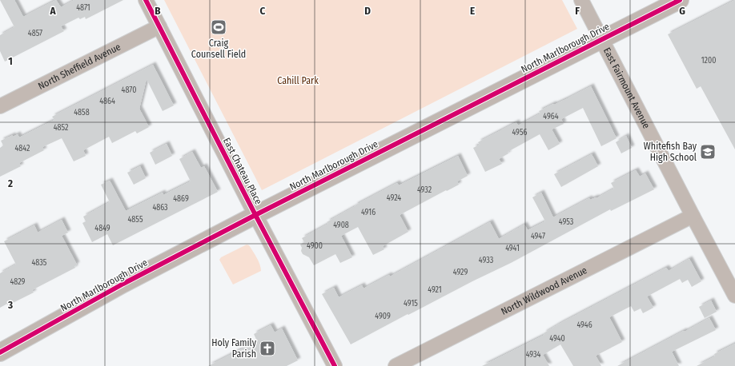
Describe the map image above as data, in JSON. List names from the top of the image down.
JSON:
{
  "streets": {
    "street": [
      "North Marlborough Drive",
      "North Sheffield Avenue",
      "East Fairmount Avenue",
      "East Chateau Place",
      "North Wildwood Avenue"
    ]
  },
  "crossings": [
    ["North Marlborough Drive", "East Fairmount Avenue"],
    ["North Marlborough Drive", "East Chateau Place"],
    ["North Sheffield Avenue", "East Chateau Place"],
    ["East Fairmount Avenue", "North Wildwood Avenue"]
  ],
  "parks": ["Cahill Park"],
  "places": {
    "sports": ["Craig Counsell Field"],
    "school or university": ["Whitefish Bay High School"],
    "church": ["Holy Family Parish"]
  },
  "house_numbers": [
    "4871",
    "4857",
    "1200",
    "4870",
    "4864",
    "4858",
    "4964",
    "4852",
    "4956",
    "4842",
    "4932",
    "4924",
    "4869",
    "4863",
    "4916",
    "4855",
    "4953",
    "4908",
    "4849",
    "4947",
    "4900",
    "4941",
    "4933",
    "4835",
    "4929",
    "4829",
    "4921",
    "4915",
    "4909",
    "4946",
    "4940",
    "4934"
  ],
  "grid": {
    "columns": [
      "A",
      "B",
      "C",
      "D",
      "E",
      "F",
      "G"
    ],
    "rows": ["1", "2", "3"]
  }
}
